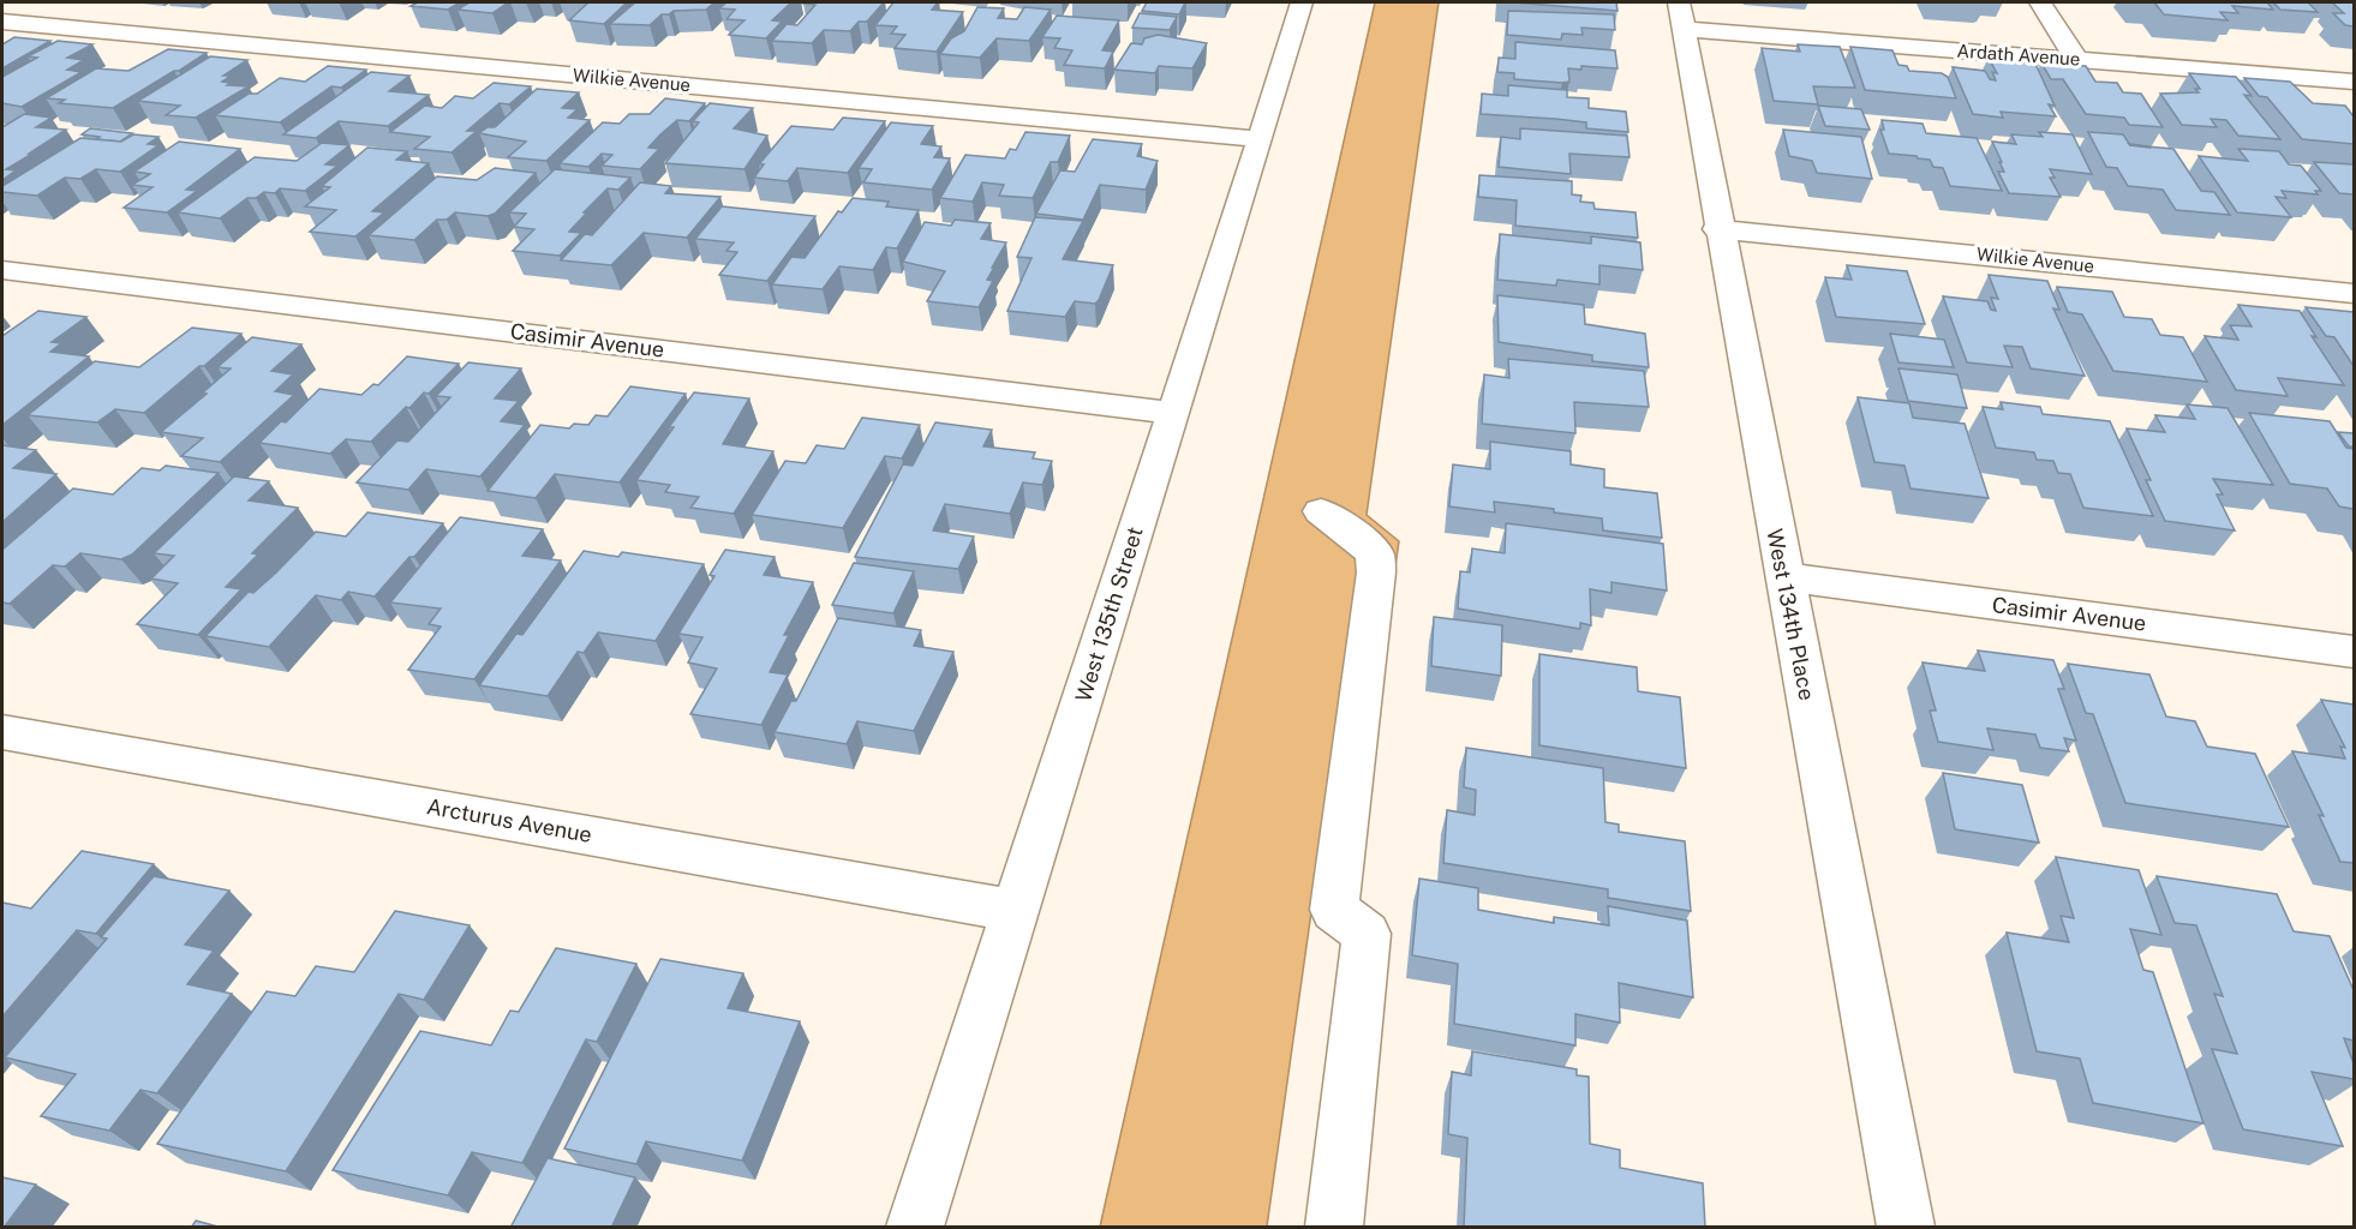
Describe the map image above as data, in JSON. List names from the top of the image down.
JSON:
{
  "streets": {
    "street": [
      "Ardath Avenue",
      "Wilkie Avenue",
      "Casimir Avenue",
      "West 135th Street",
      "West 134th Place",
      "Arcturus Avenue"
    ]
  },
  "crossings": [
    ["Ardath Avenue", "West 134th Place"],
    ["Wilkie Avenue", "West 135th Street"],
    ["Wilkie Avenue", "West 134th Place"],
    ["Casimir Avenue", "West 135th Street"],
    ["Casimir Avenue", "West 134th Place"],
    ["West 135th Street", "Arcturus Avenue"]
  ]
}
